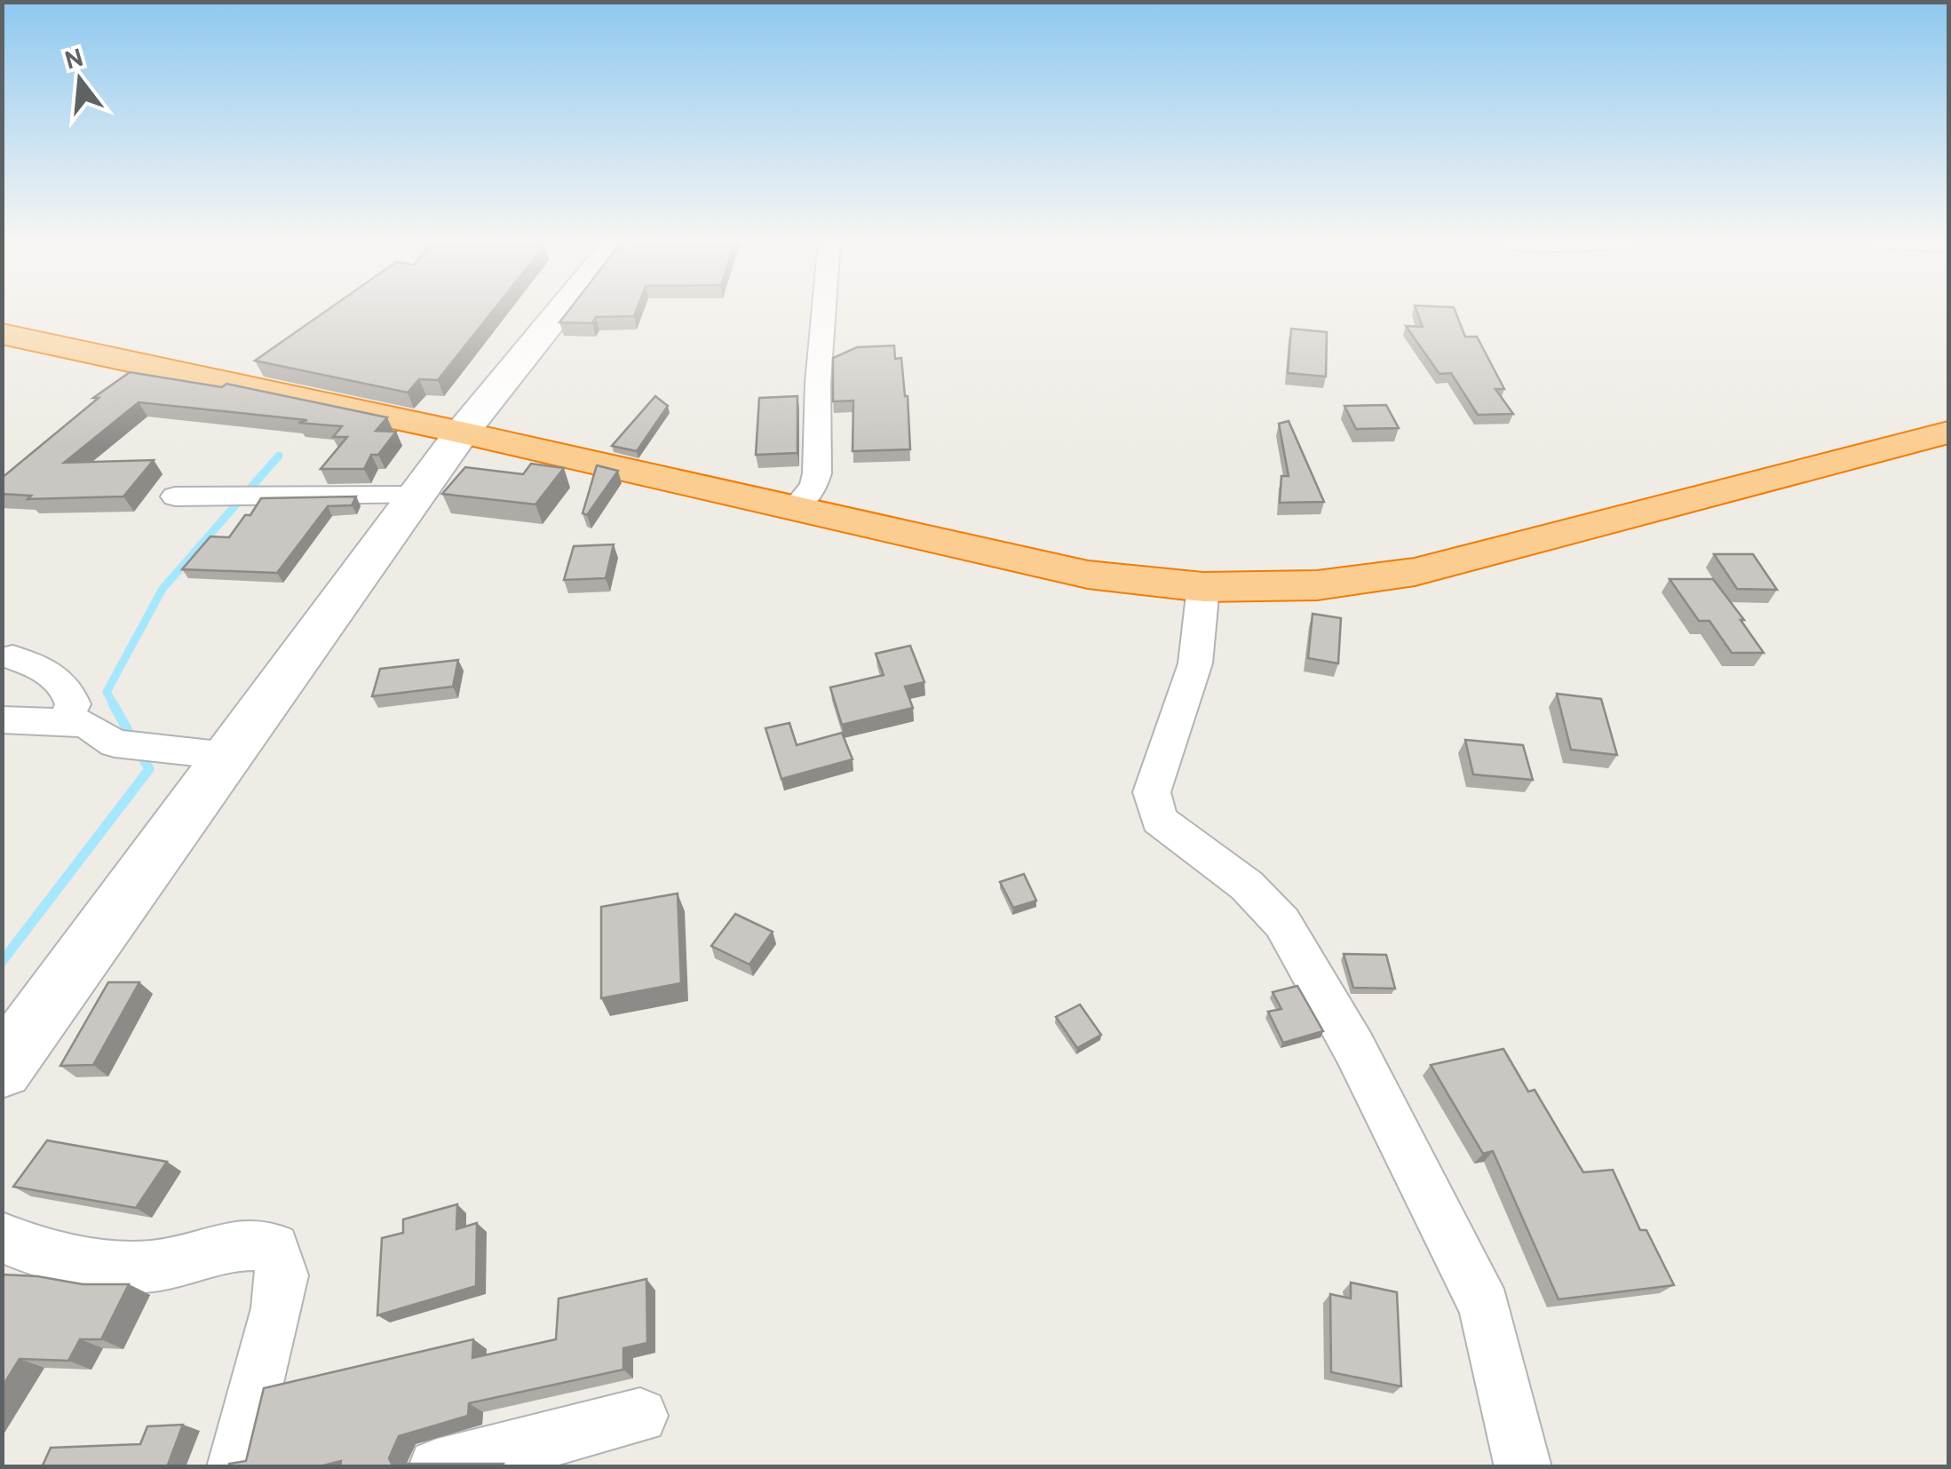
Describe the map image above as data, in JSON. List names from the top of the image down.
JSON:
{
  "north": "top"
}
